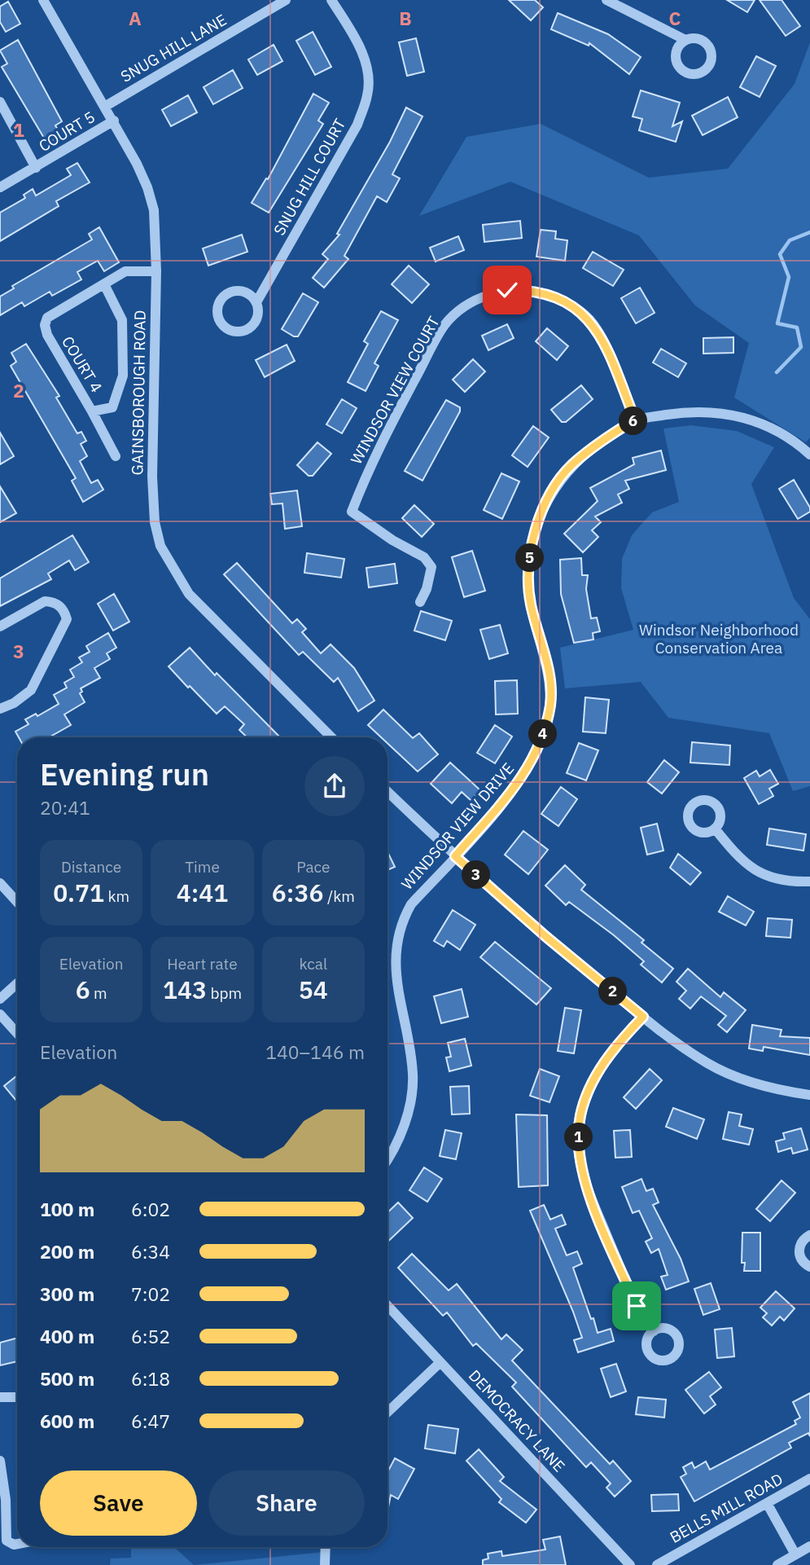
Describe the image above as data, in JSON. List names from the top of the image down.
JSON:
{
  "streets": {
    "street": [
      "SNUG HILL LANE",
      "COURT 5",
      "SNUG HILL COURT",
      "COURT 4",
      "WINDSOR VIEW COURT",
      "GAINSBOROUGH ROAD",
      "WINDSOR VIEW DRIVE",
      "DEMOCRACY LANE",
      "BELLS MILL ROAD"
    ]
  },
  "crossings": [
    ["SNUG HILL LANE", "GAINSBOROUGH ROAD"],
    ["COURT 5", "GAINSBOROUGH ROAD"],
    ["COURT 4", "GAINSBOROUGH ROAD"],
    ["WINDSOR VIEW COURT", "WINDSOR VIEW DRIVE"]
  ],
  "parks": ["Windsor Neighborhood Conservation Area"],
  "page": {
    "pins": [
      "6",
      "5",
      "4",
      "3",
      "2",
      "1"
    ],
    "heading": ["Evening run", "20:41"],
    "stats": [
      ["Distance", "0.71 km"],
      ["Time", "4:41"],
      ["Pace", "6:36 /km"],
      ["Elevation", "6 m"],
      ["Heart rate", "143 bpm"],
      ["kcal", "54"]
    ],
    "chart": ["Elevation", "140–146 m"],
    "list": [
      {
        "name": "100 m",
        "note": "6:02"
      },
      {
        "name": "200 m",
        "note": "6:34"
      },
      {
        "name": "300 m",
        "note": "7:02"
      },
      {
        "name": "400 m",
        "note": "6:52"
      },
      {
        "name": "500 m",
        "note": "6:18"
      },
      {
        "name": "600 m",
        "note": "6:47"
      }
    ],
    "buttons": ["Save", "Share"]
  },
  "grid": {
    "columns": ["A", "B", "C"],
    "rows": ["1", "2", "3"]
  }
}
